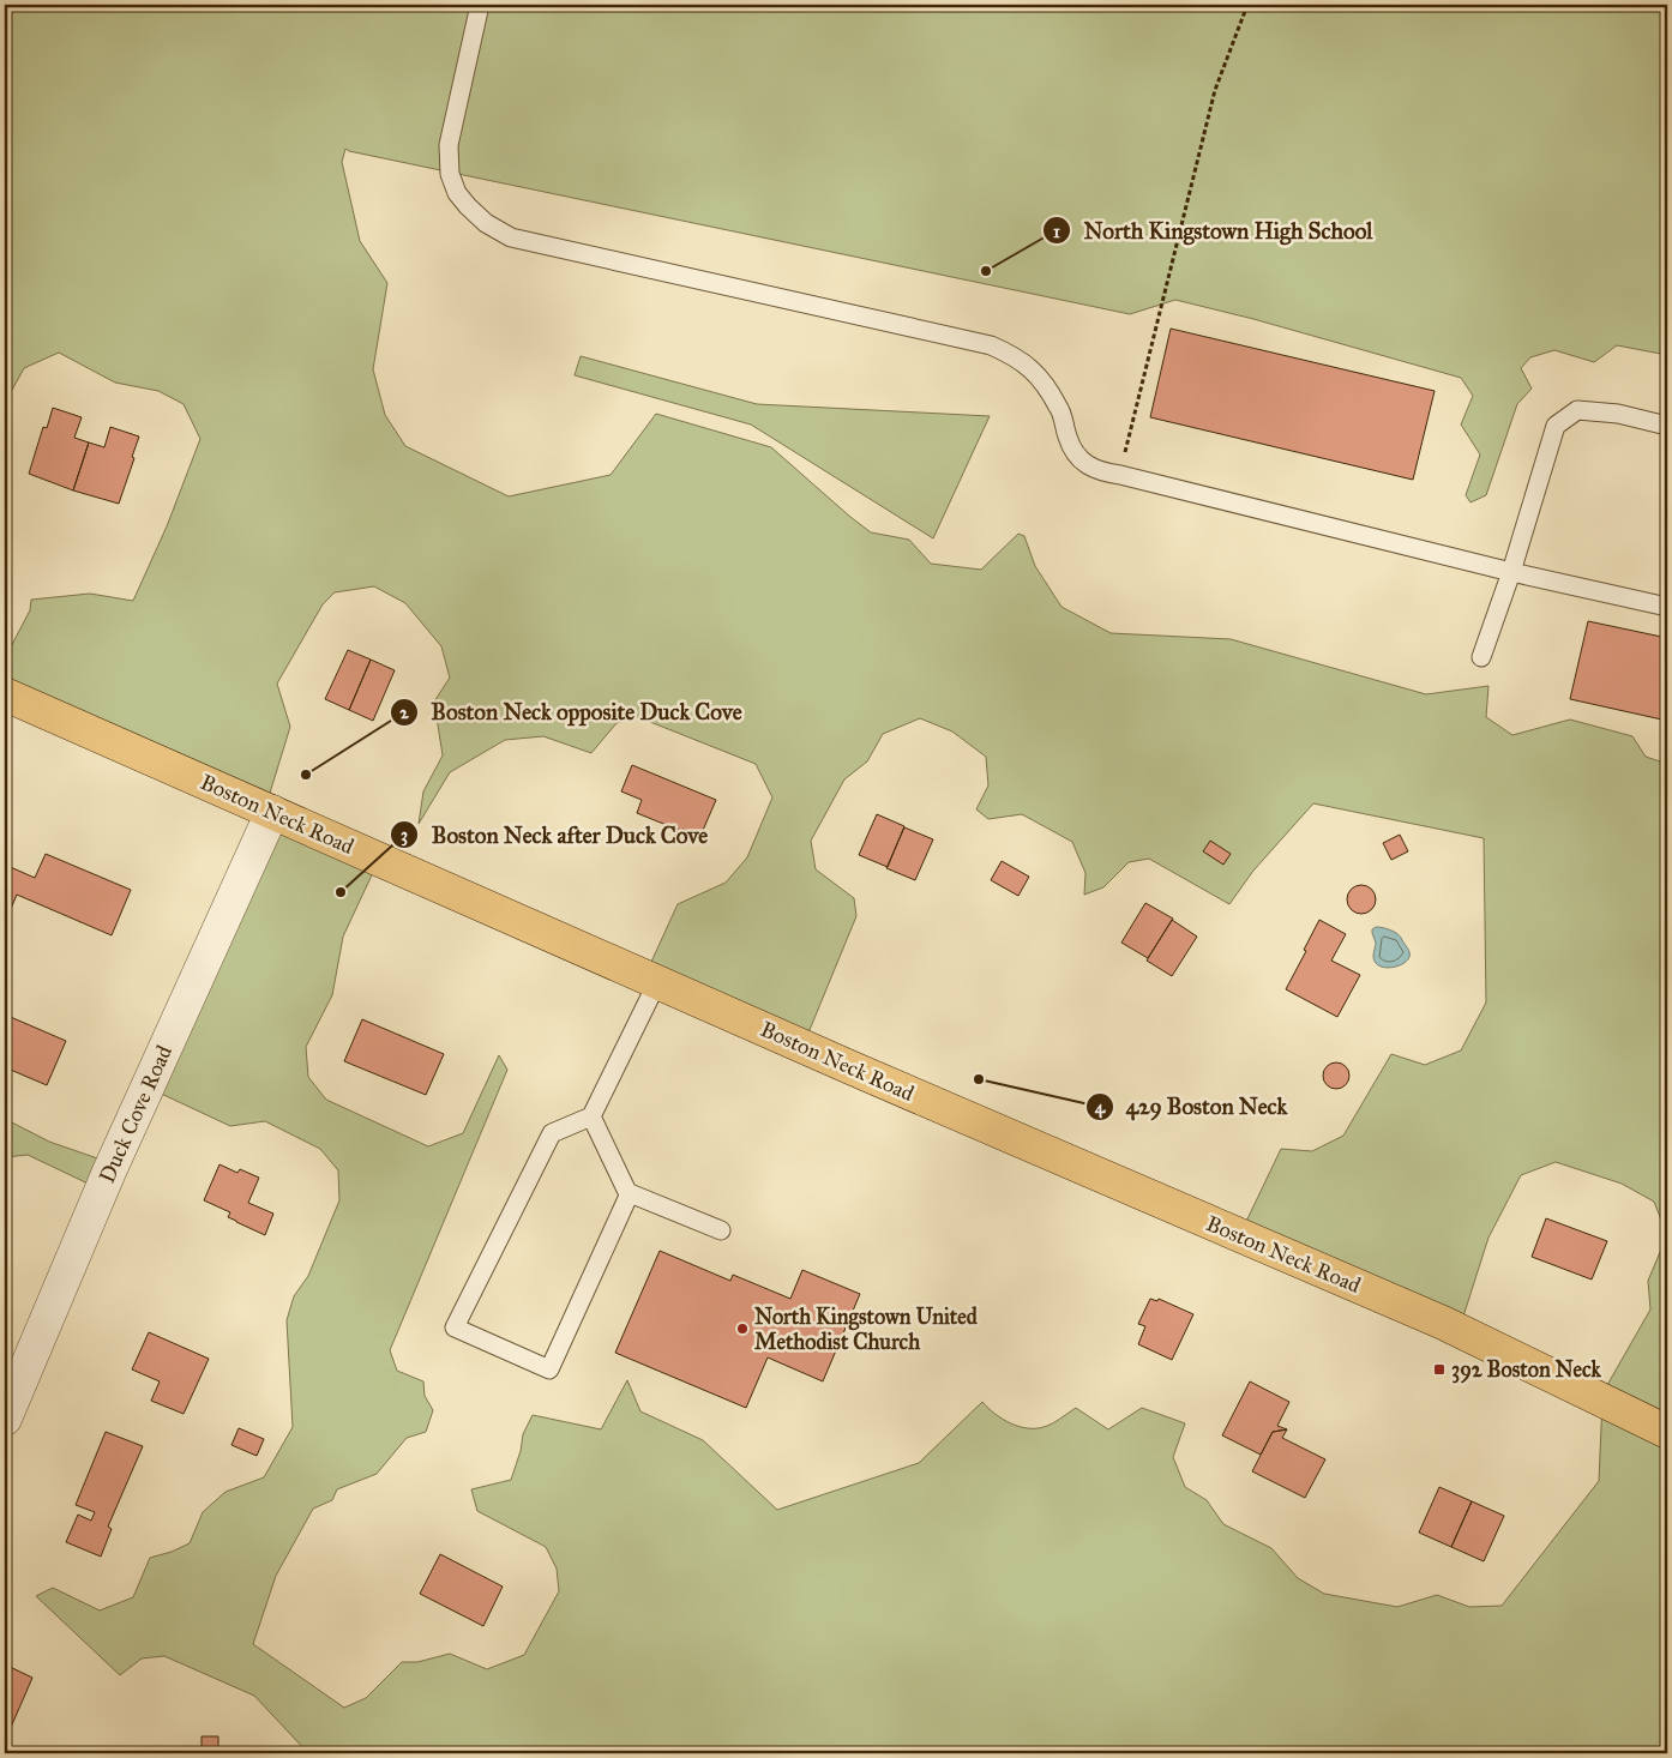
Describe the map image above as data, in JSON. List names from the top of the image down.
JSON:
{
  "streets": {
    "main road": ["Boston Neck Road"],
    "street": ["Duck Cove Road"]
  },
  "crossings": [
    ["Boston Neck Road", "Duck Cove Road"]
  ],
  "places": {
    "other": [
      "North Kingstown High School",
      "Boston Neck opposite Duck Cove",
      "Boston Neck after Duck Cove",
      "429 Boston Neck",
      "North Kingstown United Methodist Church"
    ],
    "transit": ["392 Boston Neck"]
  }
}
